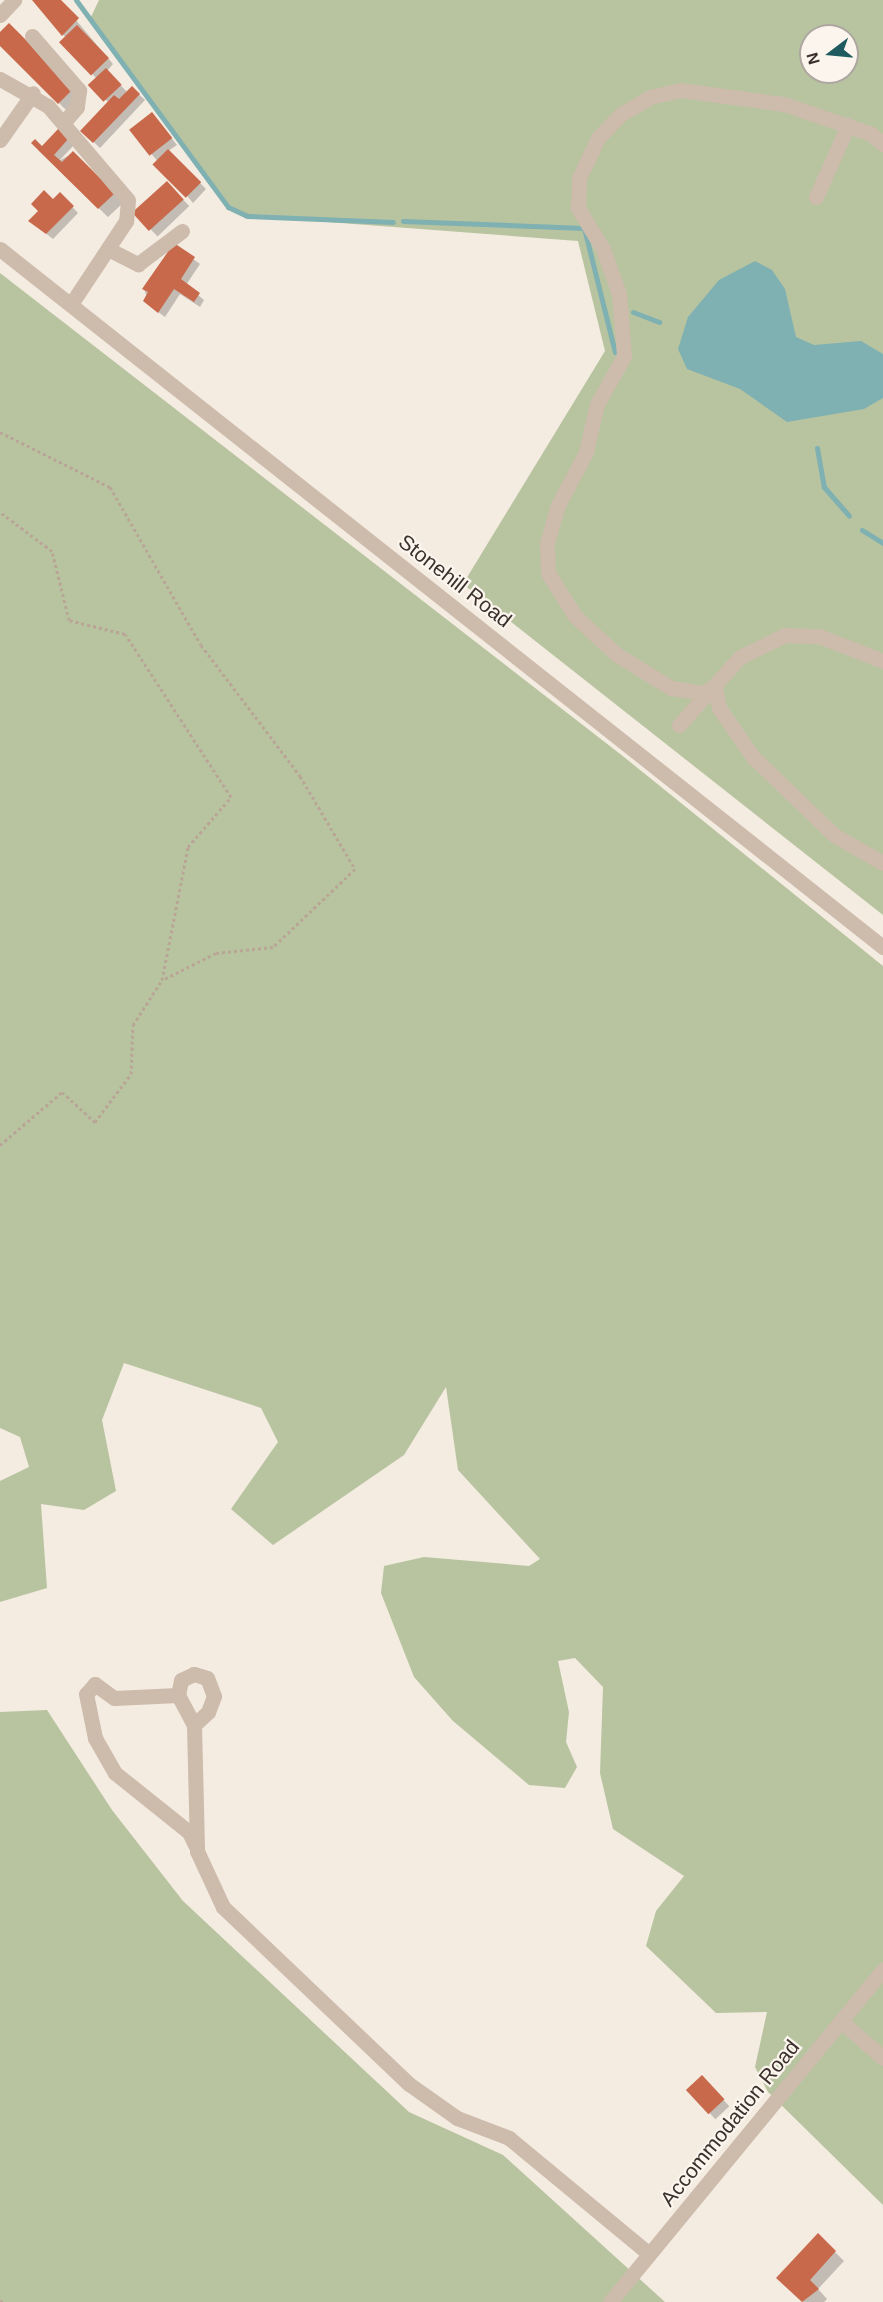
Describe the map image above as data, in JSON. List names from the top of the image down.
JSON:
{
  "streets": {
    "street": ["Stonehill Road", "Accommodation Road"]
  },
  "north": "left"
}
